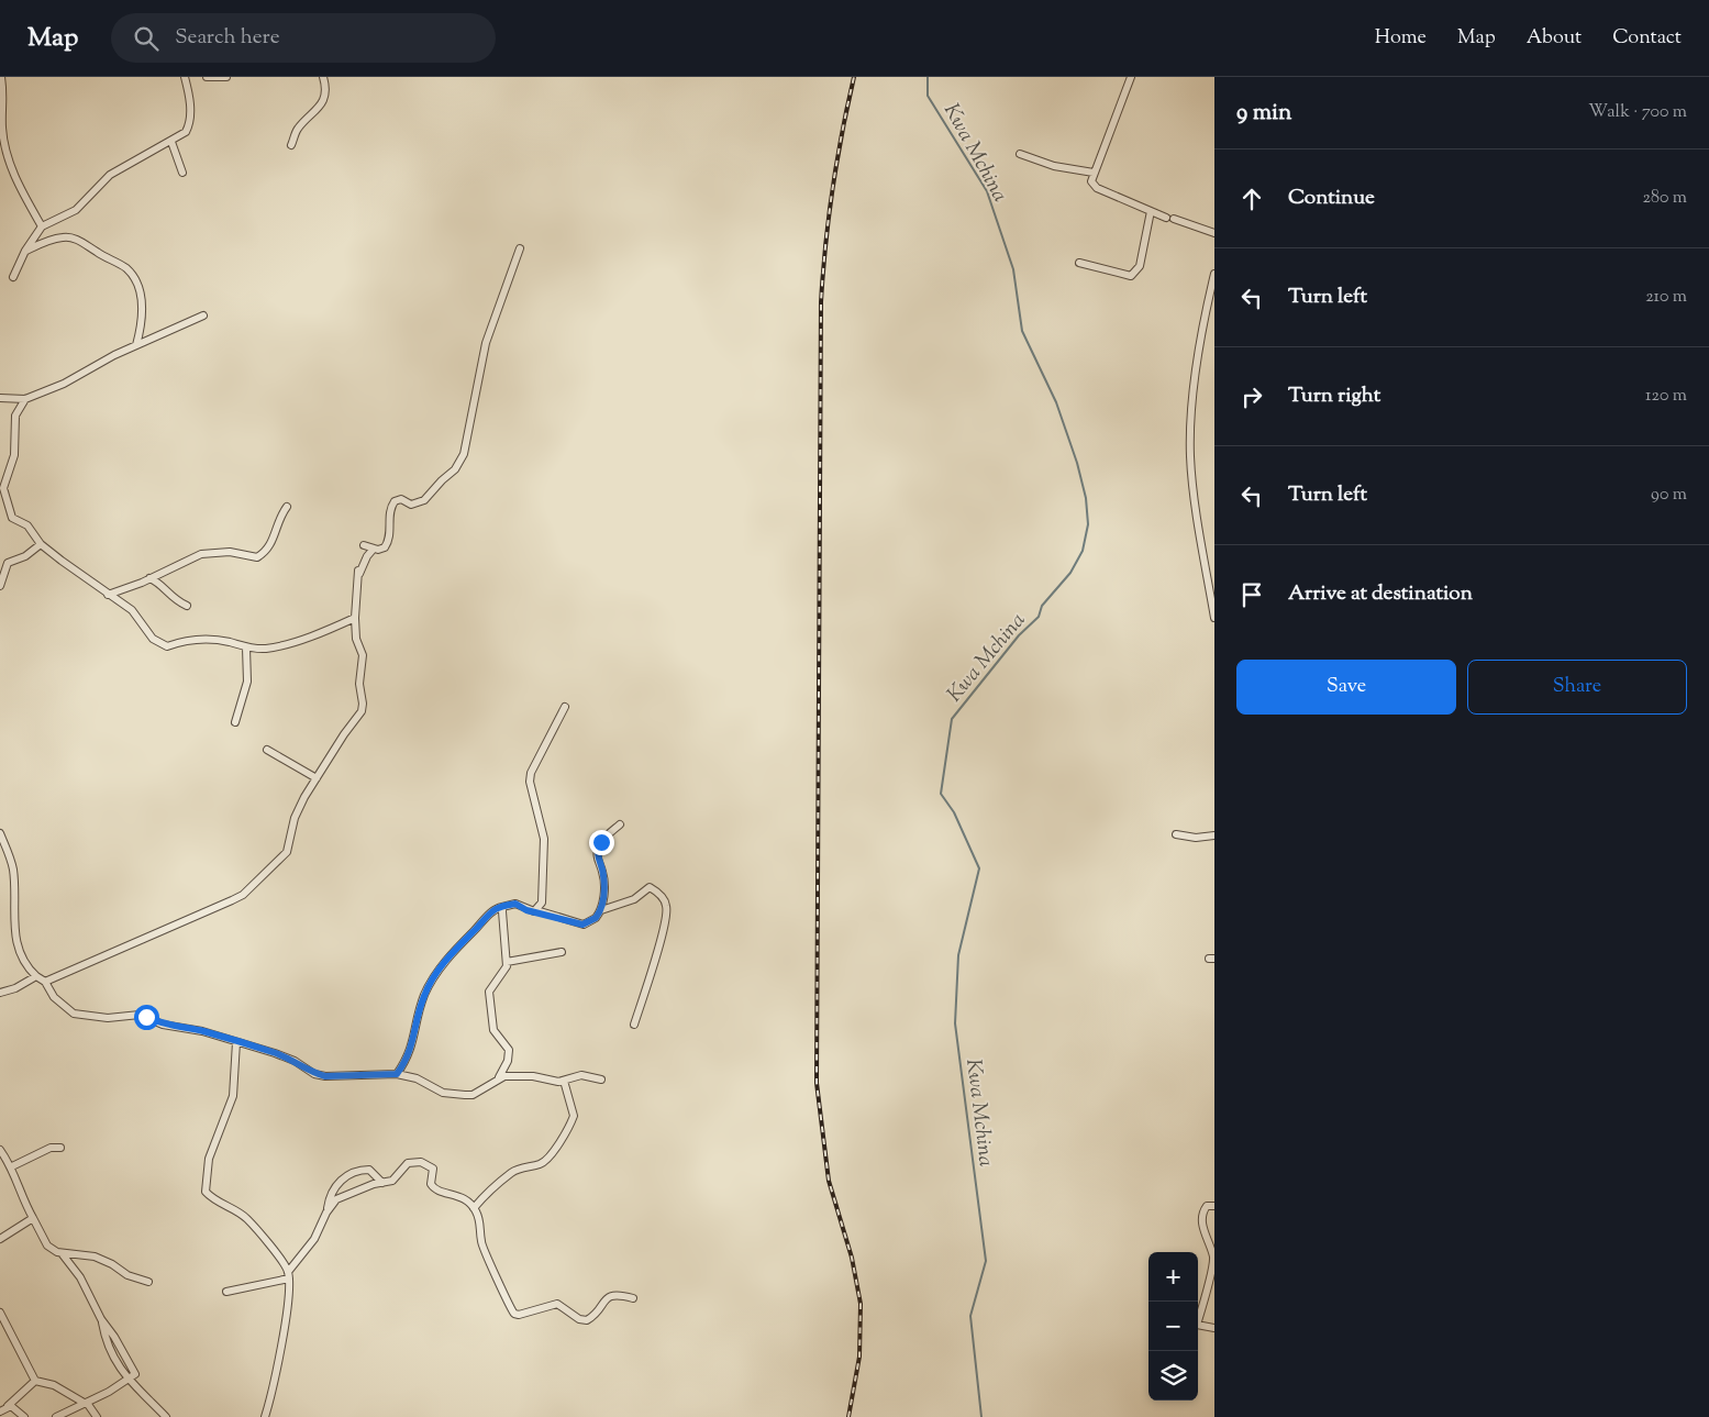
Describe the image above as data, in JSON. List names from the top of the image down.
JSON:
{
  "water": ["Kwa Mchina"],
  "page": {
    "header": "Map",
    "search": "Search here",
    "nav": [
      "Home",
      "Map",
      "About",
      "Contact"
    ],
    "heading": ["9 min", "Walk · 700 m"],
    "list": [
      ["Continue", "280 m"],
      ["Turn left", "210 m"],
      ["Turn right", "120 m"],
      ["Turn left", "90 m"],
      "Arrive at destination"
    ],
    "buttons": ["Save", "Share"],
    "map_buttons": ["+", "−"]
  }
}
